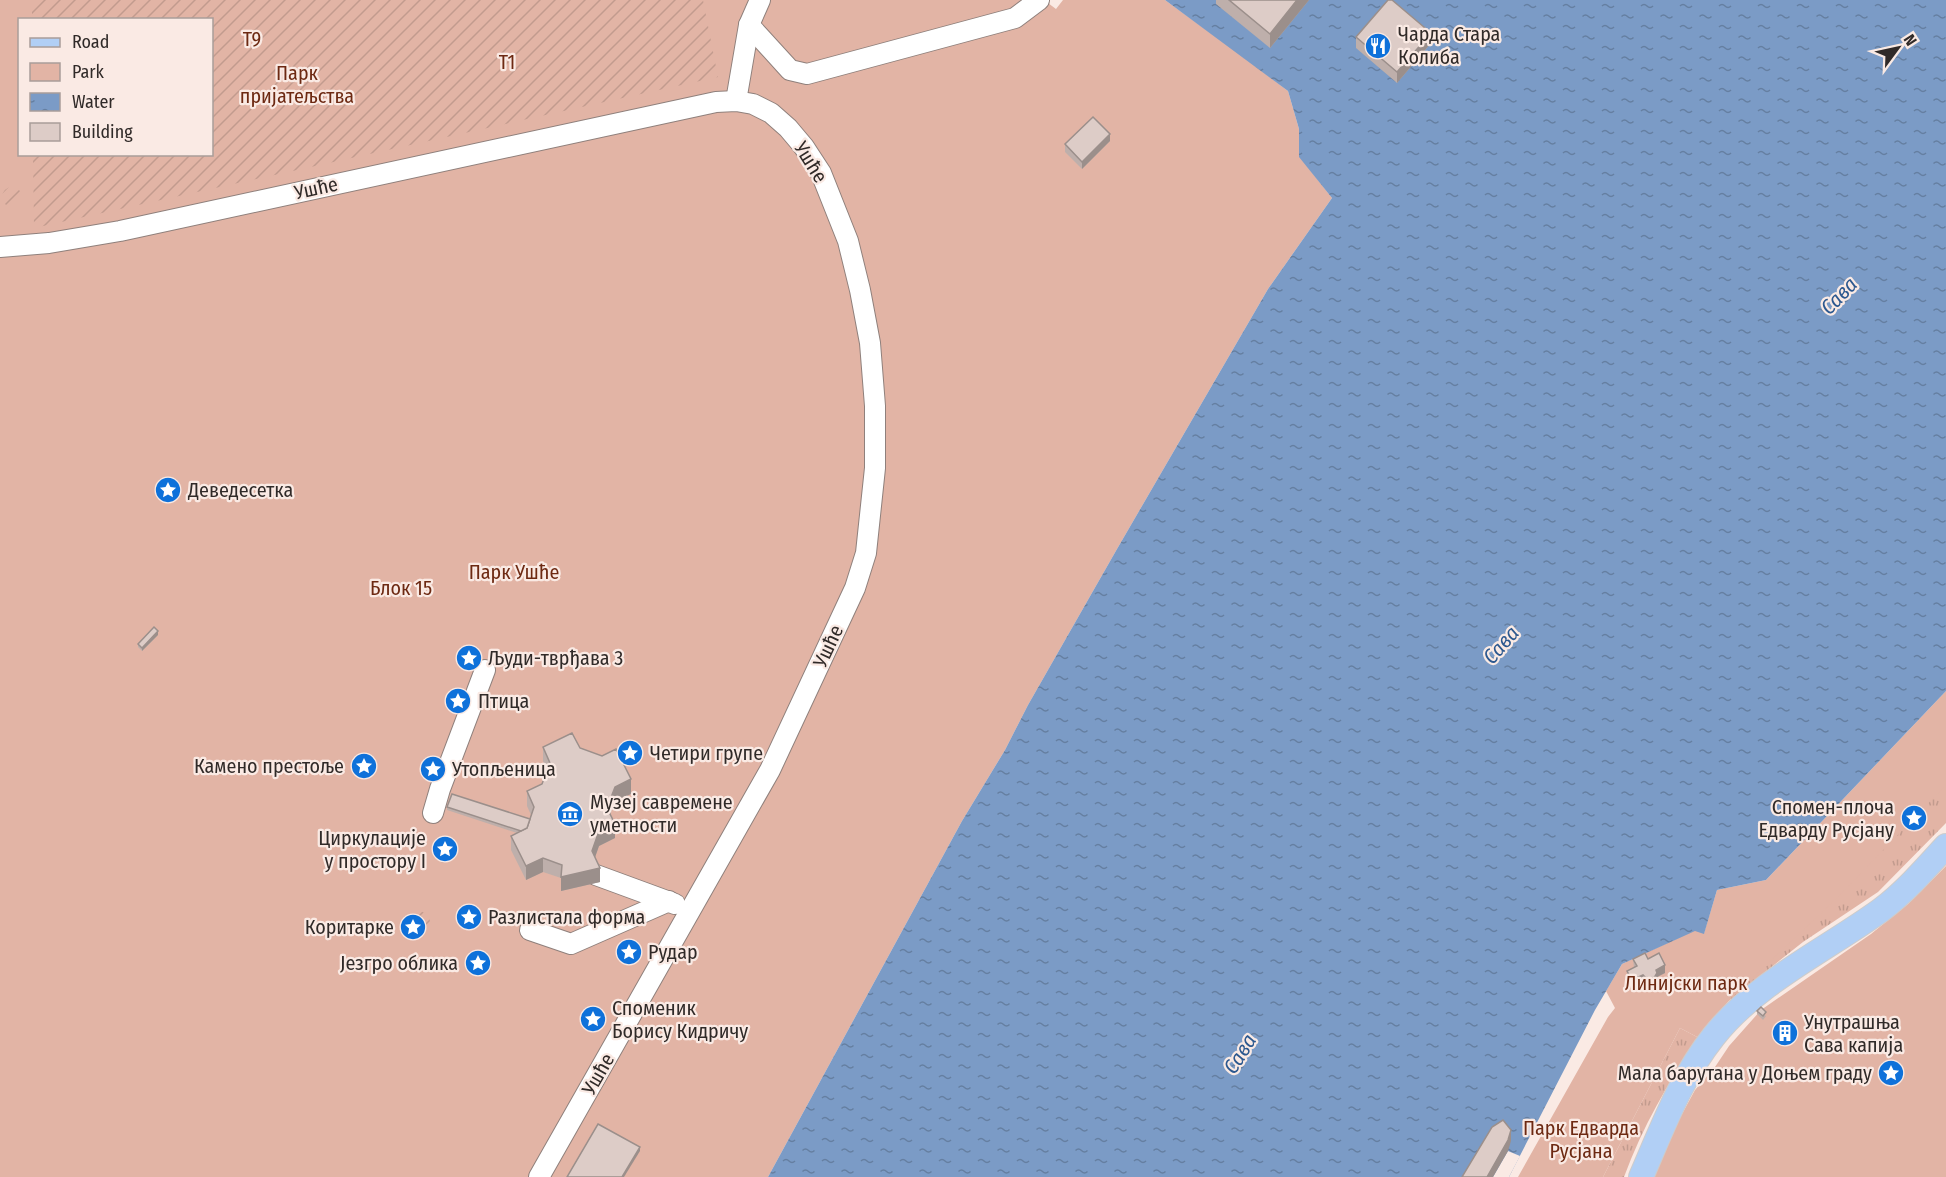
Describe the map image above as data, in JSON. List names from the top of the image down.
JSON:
{
  "streets": {
    "street": ["Ушће"]
  },
  "water": ["Сава"],
  "parks": [
    "Т9",
    "Т1",
    "Парк пријатељства",
    "Парк Ушће",
    "Блок 15",
    "Линијски парк",
    "Парк Едварда Русјана"
  ],
  "places": {
    "restaurant": ["Чарда Стара Колиба"],
    "place": [
      "Деведесетка",
      "Људи-тврђава 3",
      "Птица",
      "Четири групе",
      "Камено престоље",
      "Утопљеница",
      "Спомен-плоча Едварду Русјану",
      "Циркулације у простору I",
      "Разлистала форма",
      "Коритарке",
      "Рудар",
      "Језгро облика",
      "Споменик Борису Кидричу",
      "Мала барутана у Доњем граду"
    ],
    "museum": ["Музеј савремене уметности"],
    "building": ["Унутрашња Сава капија"]
  },
  "legend": [
    "Road",
    "Park",
    "Water",
    "Building"
  ],
  "north": "top right"
}
